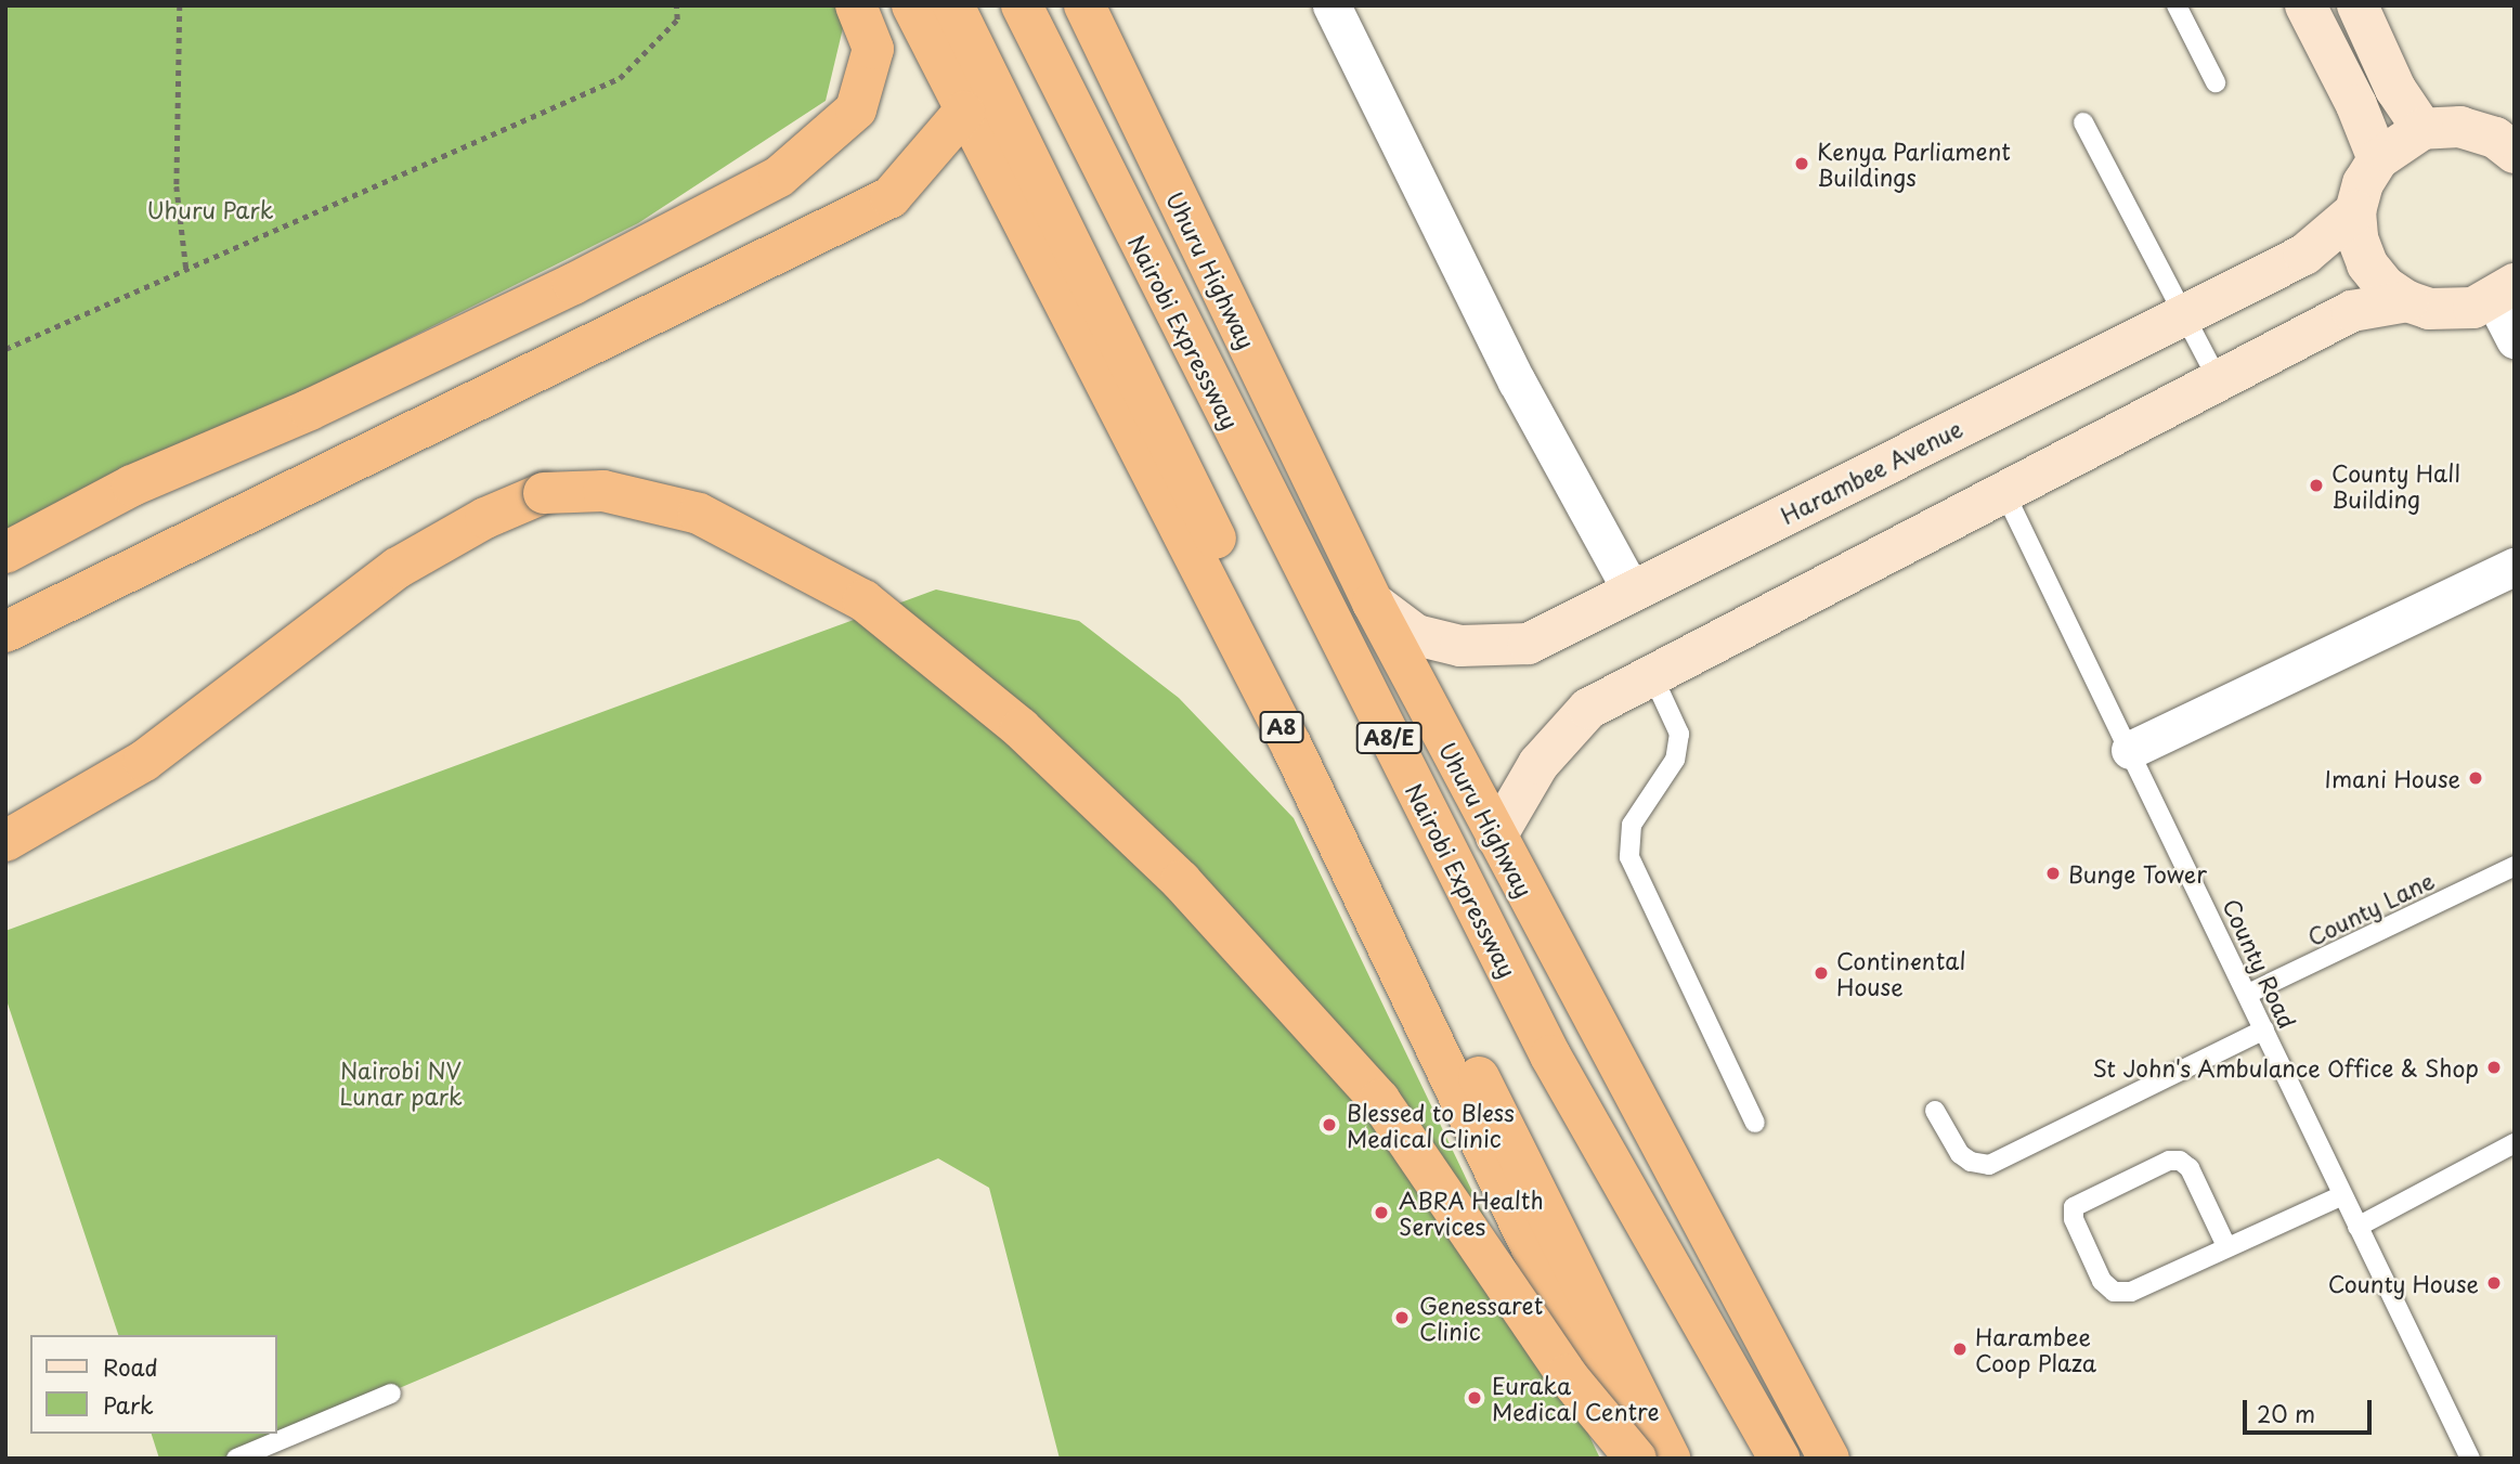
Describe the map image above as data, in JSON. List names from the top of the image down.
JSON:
{
  "streets": {
    "highway": [
      "Uhuru Highway",
      "Nairobi Expressway",
      "A8",
      "A8/E"
    ],
    "street": ["Harambee Avenue"],
    "lane": ["County Lane", "County Road"]
  },
  "crossings": [
    ["Uhuru Highway", "Harambee Avenue"],
    ["County Lane", "County Road"]
  ],
  "parks": ["Uhuru Park", "Nairobi NV Lunar park"],
  "places": [
    "Kenya Parliament Buildings",
    "County Hall Building",
    "Imani House",
    "Bunge Tower",
    "Continental House",
    "St John's Ambulance Office & Shop",
    "Blessed to Bless Medical Clinic",
    "ABRA Health Services",
    "County House",
    "Genessaret Clinic",
    "Harambee Coop Plaza",
    "Euraka Medical Centre"
  ],
  "legend": ["Road", "Park"],
  "scale_bar": "20 m"
}
